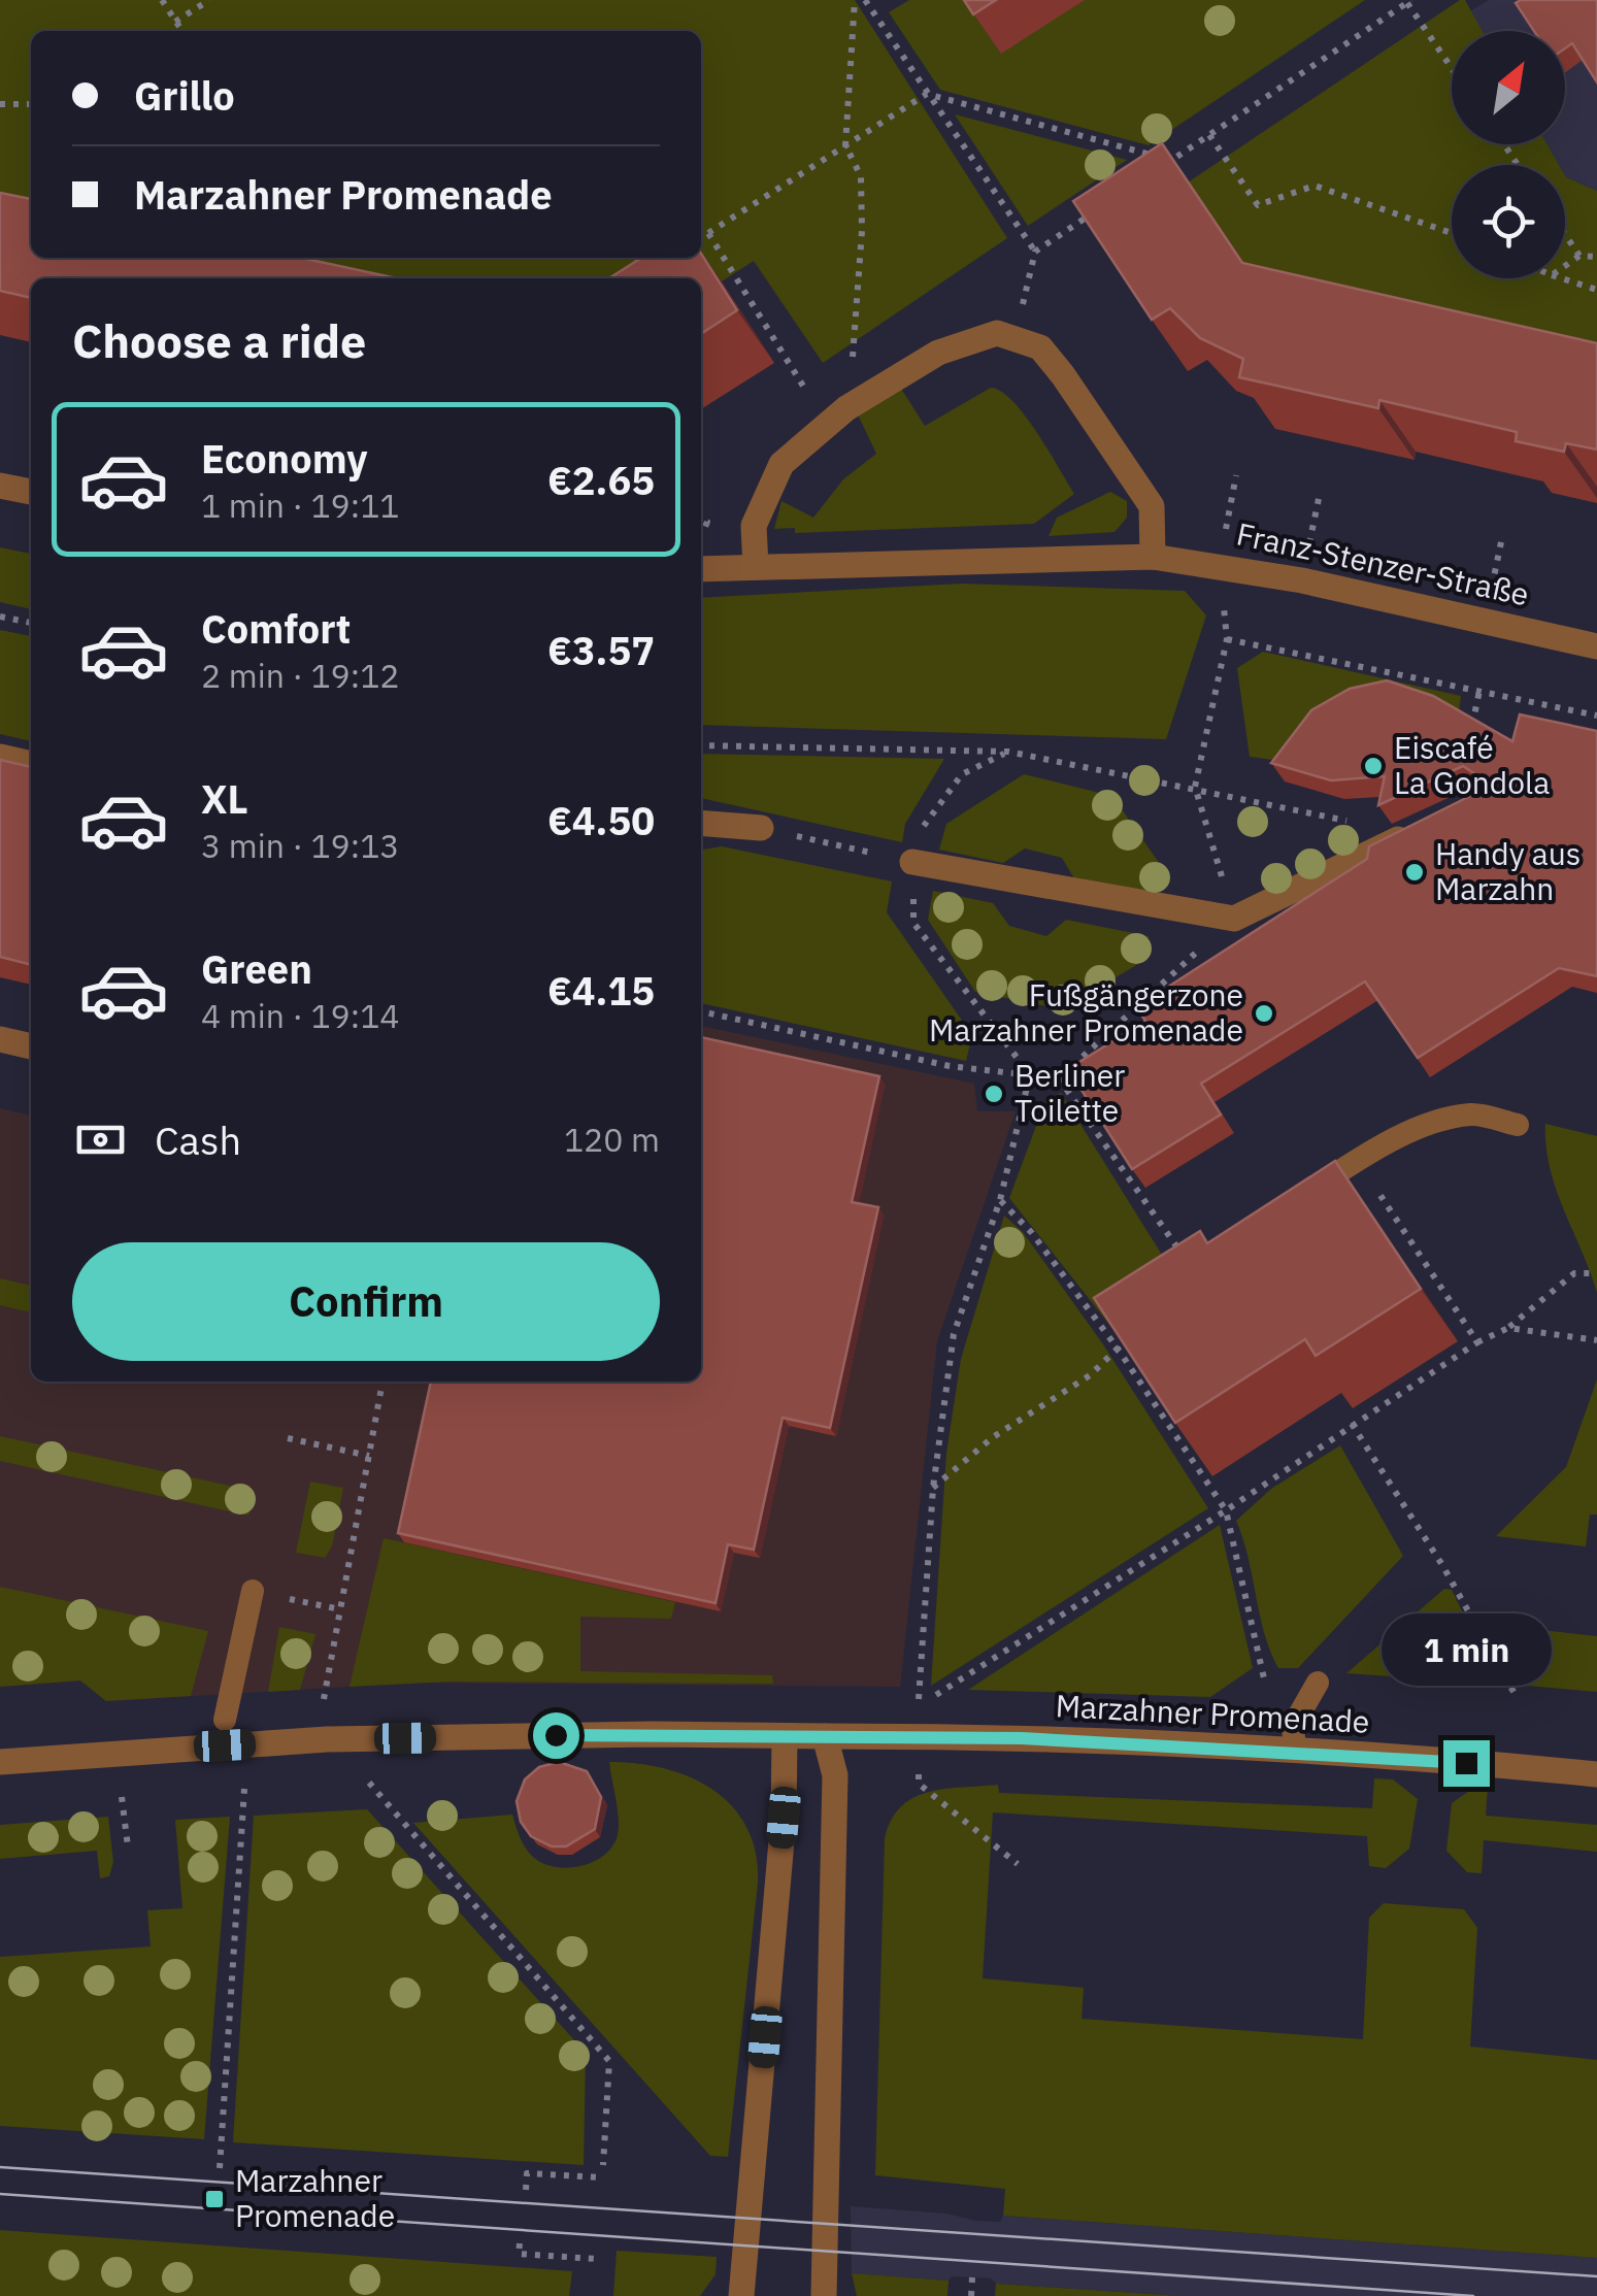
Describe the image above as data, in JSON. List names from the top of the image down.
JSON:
{
  "streets": {
    "street": ["Franz-Stenzer-Straße", "Marzahner Promenade"]
  },
  "places": {
    "other": [
      "Eiscafé La Gondola",
      "Handy aus Marzahn",
      "Fußgängerzone Marzahner Promenade",
      "Berliner Toilette"
    ],
    "transit": ["Marzahner Promenade"]
  },
  "north": "top right",
  "page": {
    "banner": ["Grillo", "Marzahner Promenade"],
    "heading": "Choose a ride",
    "list": [
      {
        "name": "Economy",
        "note": "1 min · 19:11",
        "value": "€2.65"
      },
      {
        "name": "Comfort",
        "note": "2 min · 19:12",
        "value": "€3.57"
      },
      {
        "name": "XL",
        "note": "3 min · 19:13",
        "value": "€4.50"
      },
      {
        "name": "Green",
        "note": "4 min · 19:14",
        "value": "€4.15"
      }
    ],
    "pay": ["Cash", "120 m"],
    "buttons": "Confirm",
    "bubble": "1 min"
  }
}
